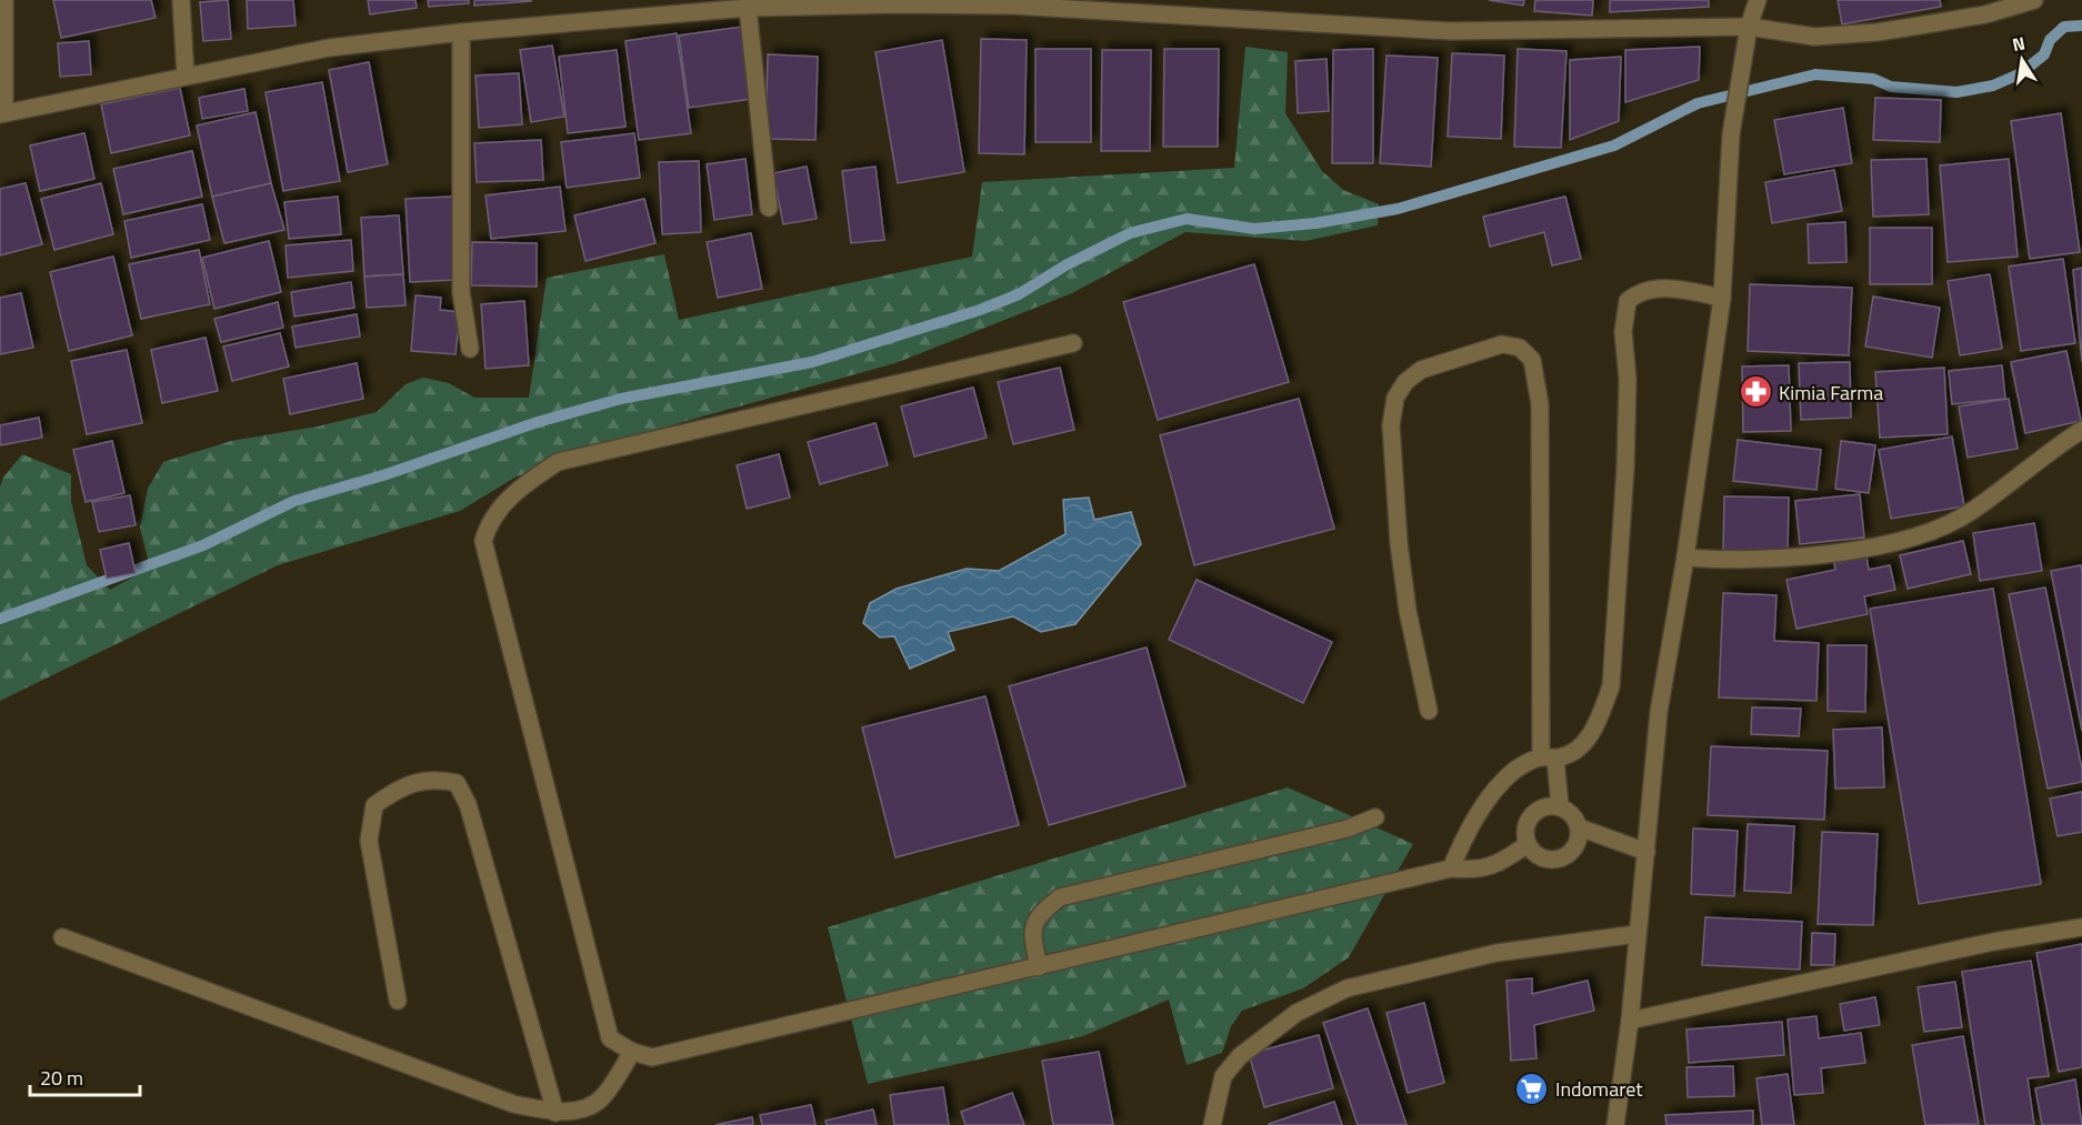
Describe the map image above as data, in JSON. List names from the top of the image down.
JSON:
{
  "places": {
    "pharmacy": ["Kimia Farma"],
    "supermarket": ["Indomaret"]
  },
  "scale_bar": "20 m",
  "north": "top"
}
